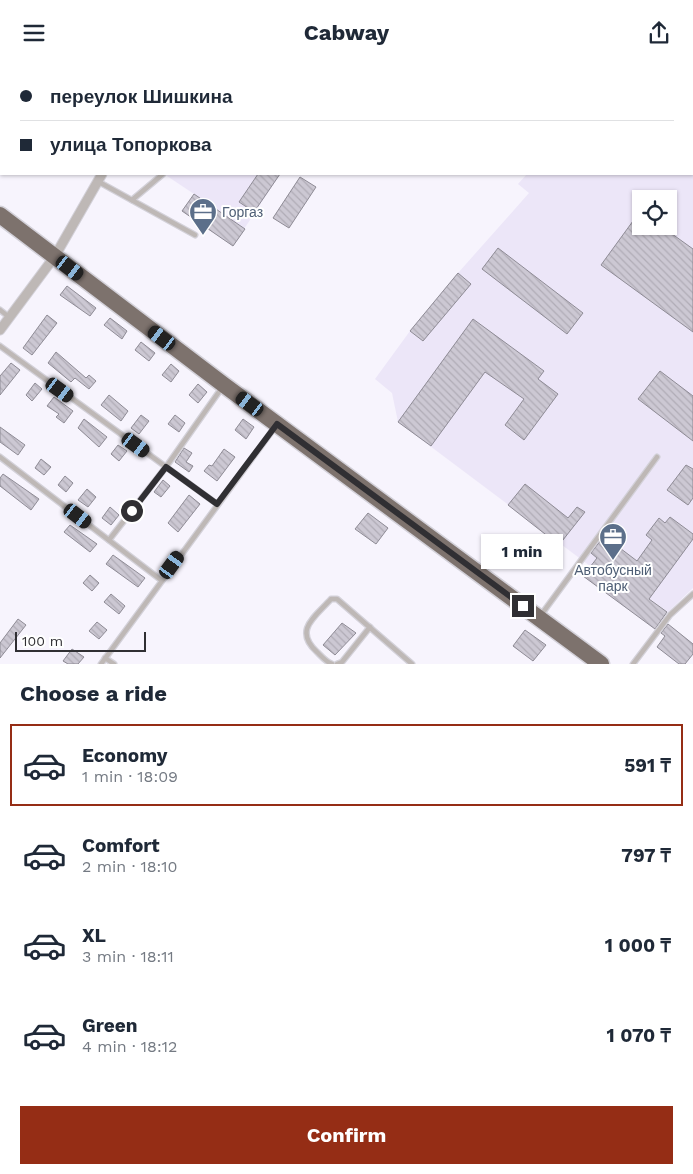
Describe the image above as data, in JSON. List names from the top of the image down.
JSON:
{
  "places": {
    "office": ["Горгаз", "Автобусный парк"]
  },
  "scale_bar": "100 m",
  "page": {
    "header": "Cabway",
    "banner": ["переулок Шишкина", "улица Топоркова"],
    "bubble": "1 min",
    "scale": "100 m",
    "heading": "Choose a ride",
    "list": [
      {
        "name": "Economy",
        "note": "1 min · 18:09",
        "value": "591 ₸"
      },
      {
        "name": "Comfort",
        "note": "2 min · 18:10",
        "value": "797 ₸"
      },
      {
        "name": "XL",
        "note": "3 min · 18:11",
        "value": "1 000 ₸"
      },
      {
        "name": "Green",
        "note": "4 min · 18:12",
        "value": "1 070 ₸"
      }
    ],
    "buttons": "Confirm"
  }
}
